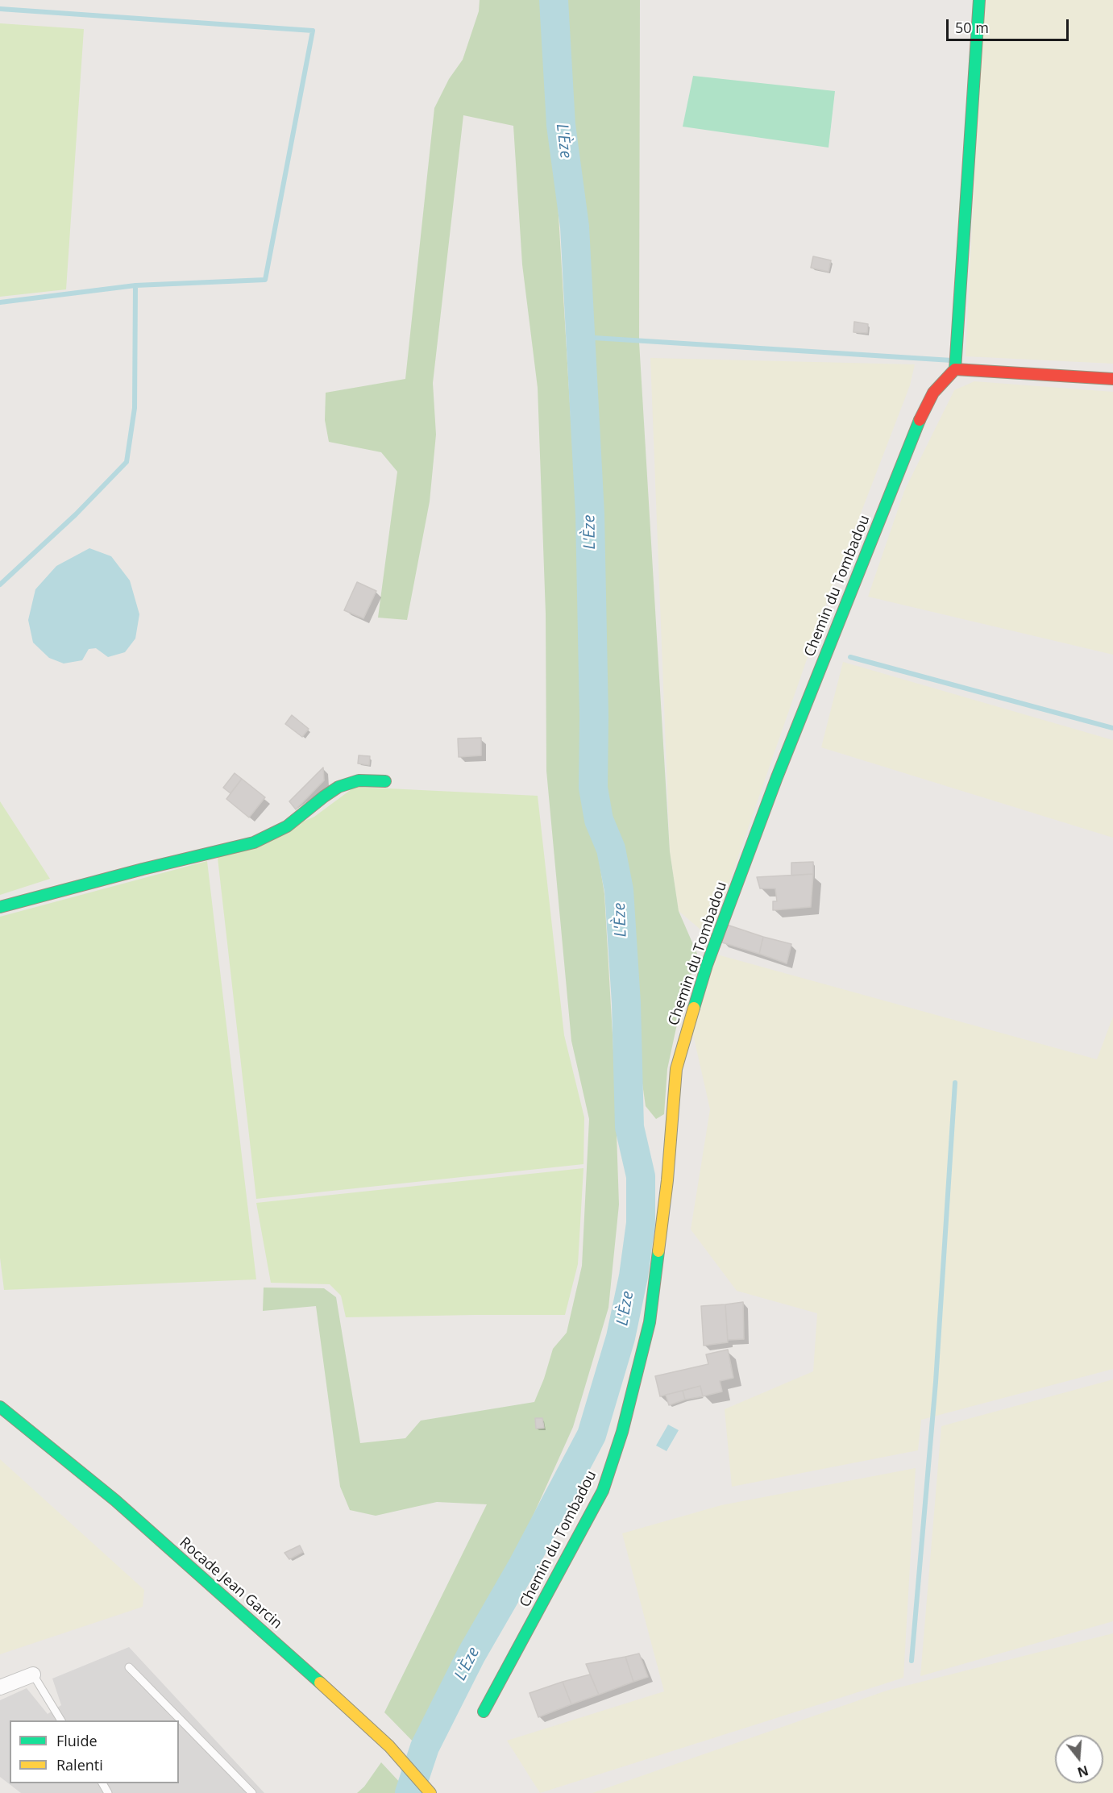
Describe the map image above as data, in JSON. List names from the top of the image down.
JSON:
{
  "streets": {
    "street": ["Chemin du Tombadou", "Rocade Jean Garcin"]
  },
  "water": ["L'Èze"],
  "legend": ["Fluide", "Ralenti"],
  "scale_bar": "50 m",
  "north": "bottom"
}
